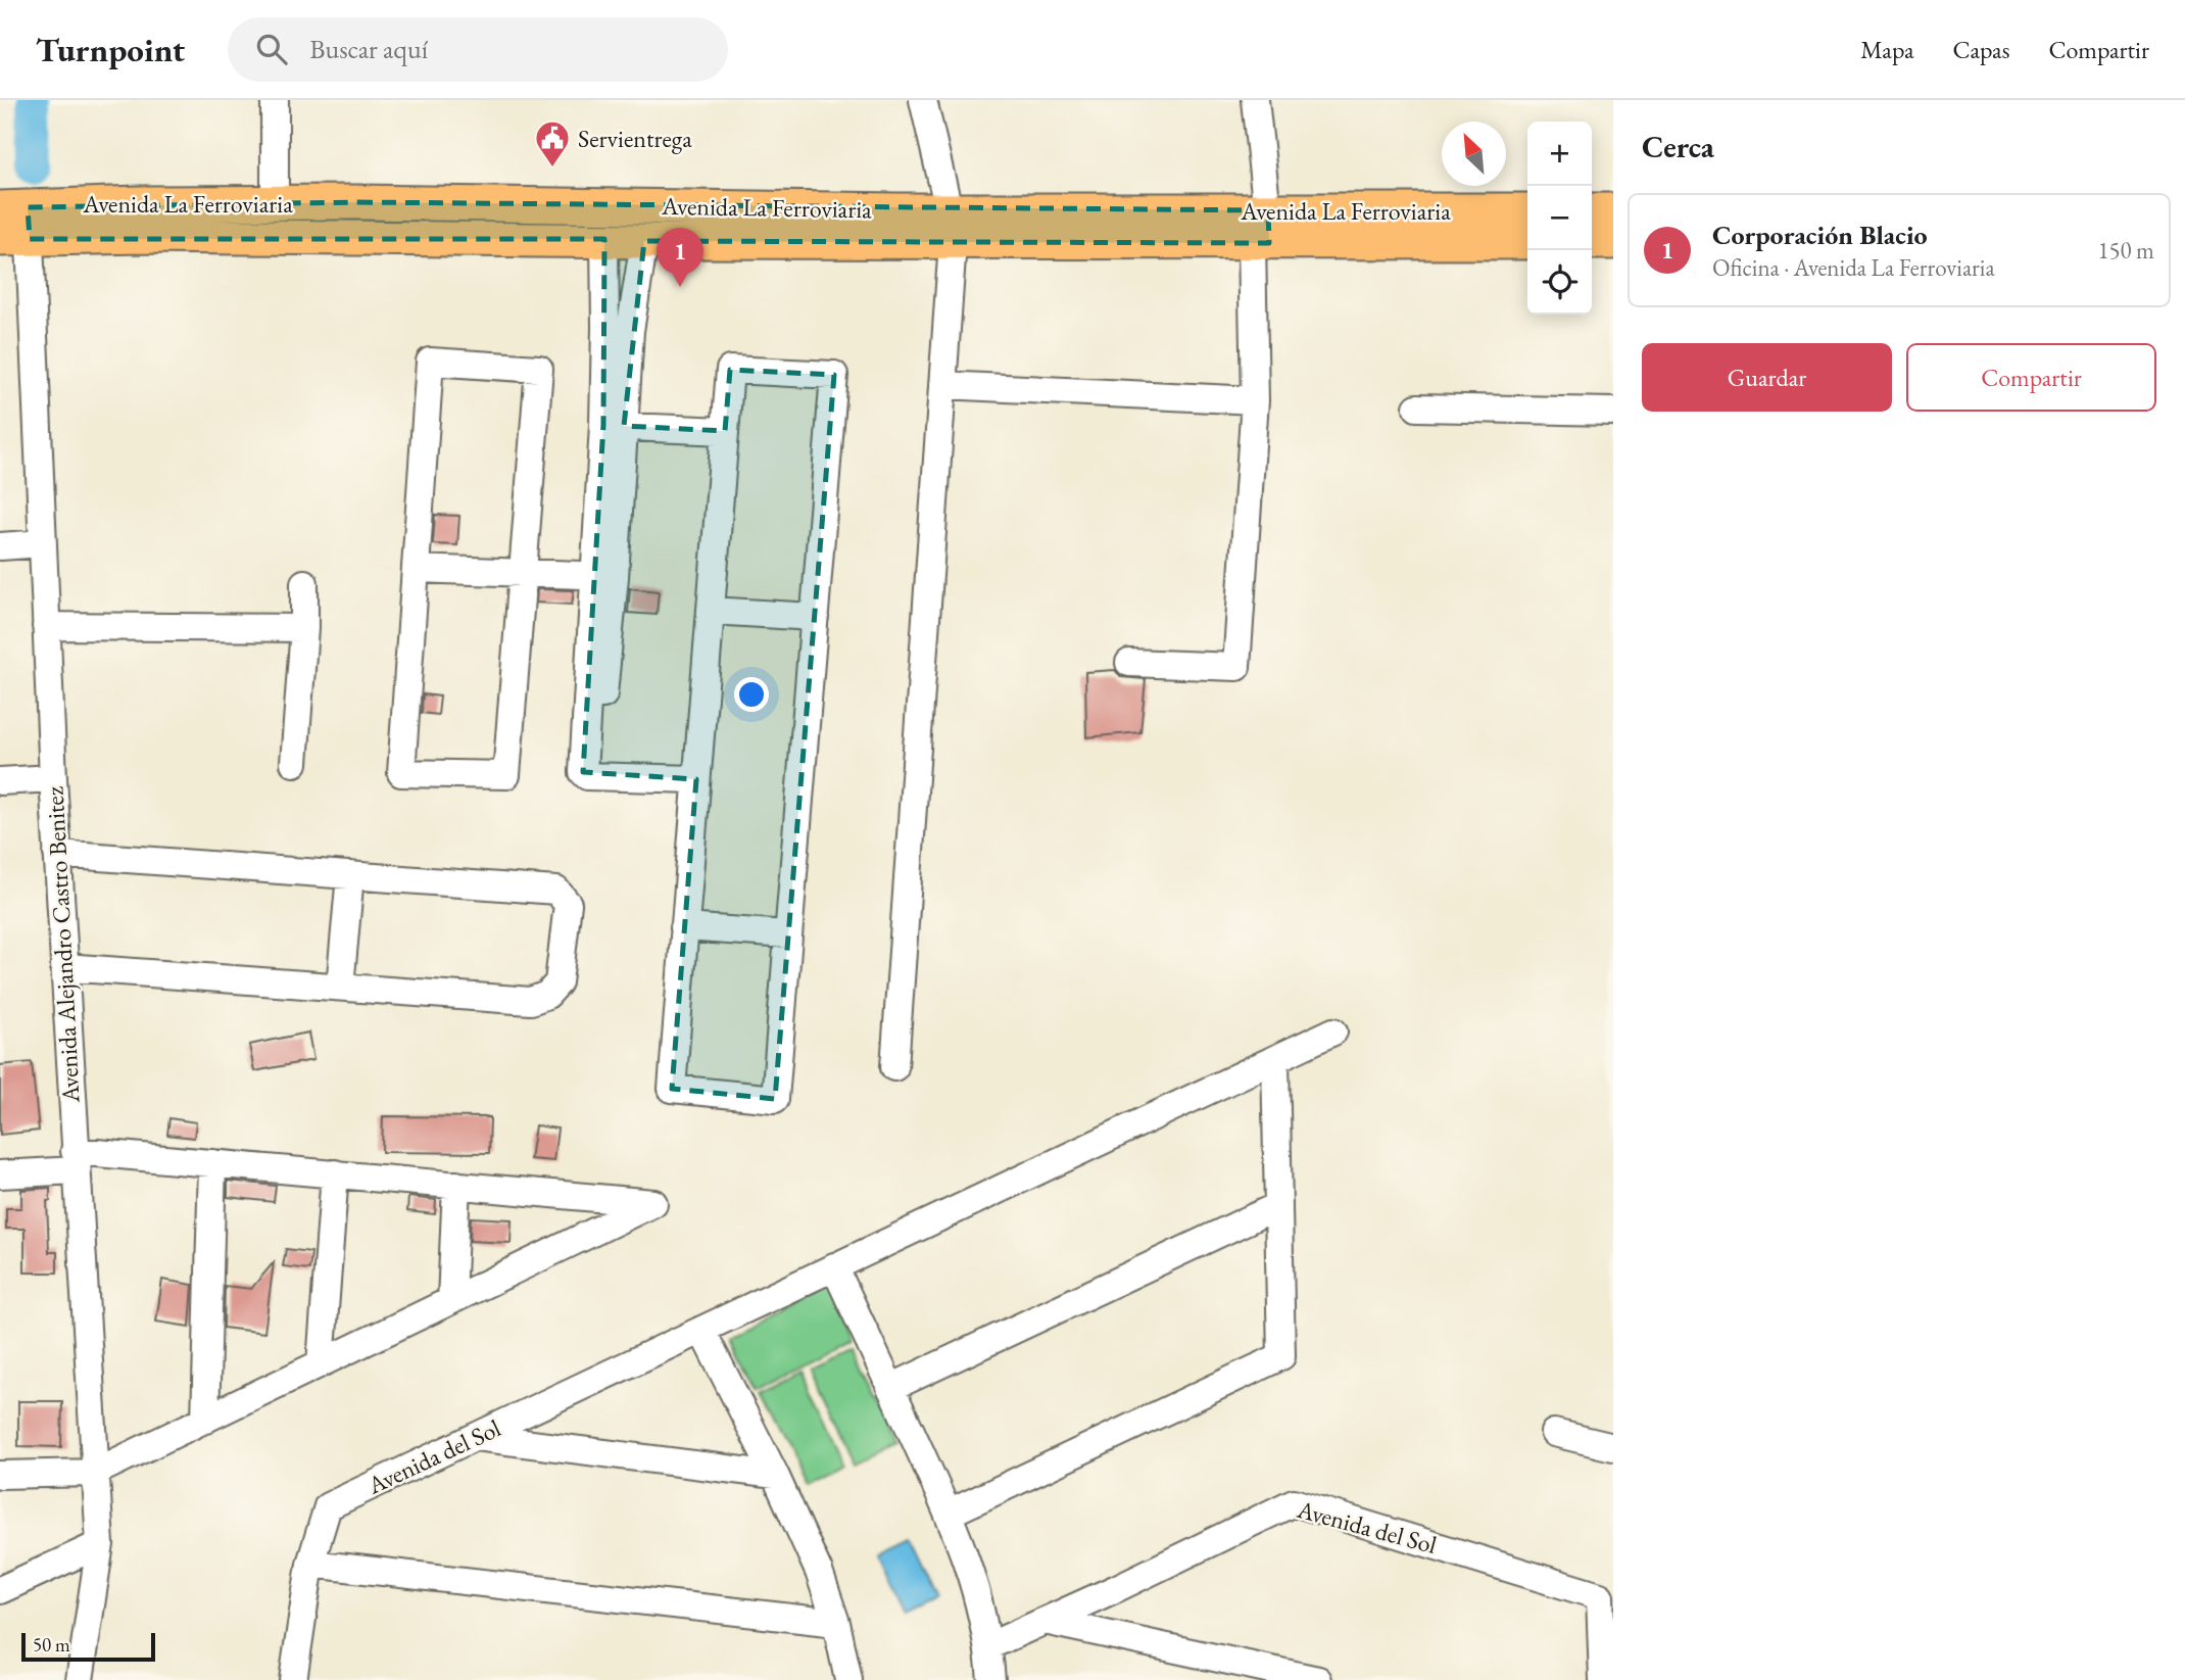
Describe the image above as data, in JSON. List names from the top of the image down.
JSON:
{
  "streets": {
    "main road": ["Avenida La Ferroviaria"],
    "street": ["Avenida Alejandro Castro Benitez", "Avenida del Sol"]
  },
  "crossings": [
    ["Avenida La Ferroviaria", "Avenida Alejandro Castro Benitez"]
  ],
  "places": {
    "public building": ["Servientrega"]
  },
  "scale_bar": "50 m",
  "north": "top left",
  "page": {
    "header": "Turnpoint",
    "search": "Buscar aquí",
    "nav": ["Mapa", "Capas", "Compartir"],
    "heading": "Cerca",
    "map_buttons": ["+", "−"],
    "list": [
      {
        "mark": "1",
        "name": "Corporación Blacio",
        "note": "Oficina · Avenida La Ferroviaria",
        "value": "150 m"
      }
    ],
    "pins": "1",
    "buttons": ["Guardar", "Compartir"],
    "scale": "50 m"
  }
}
